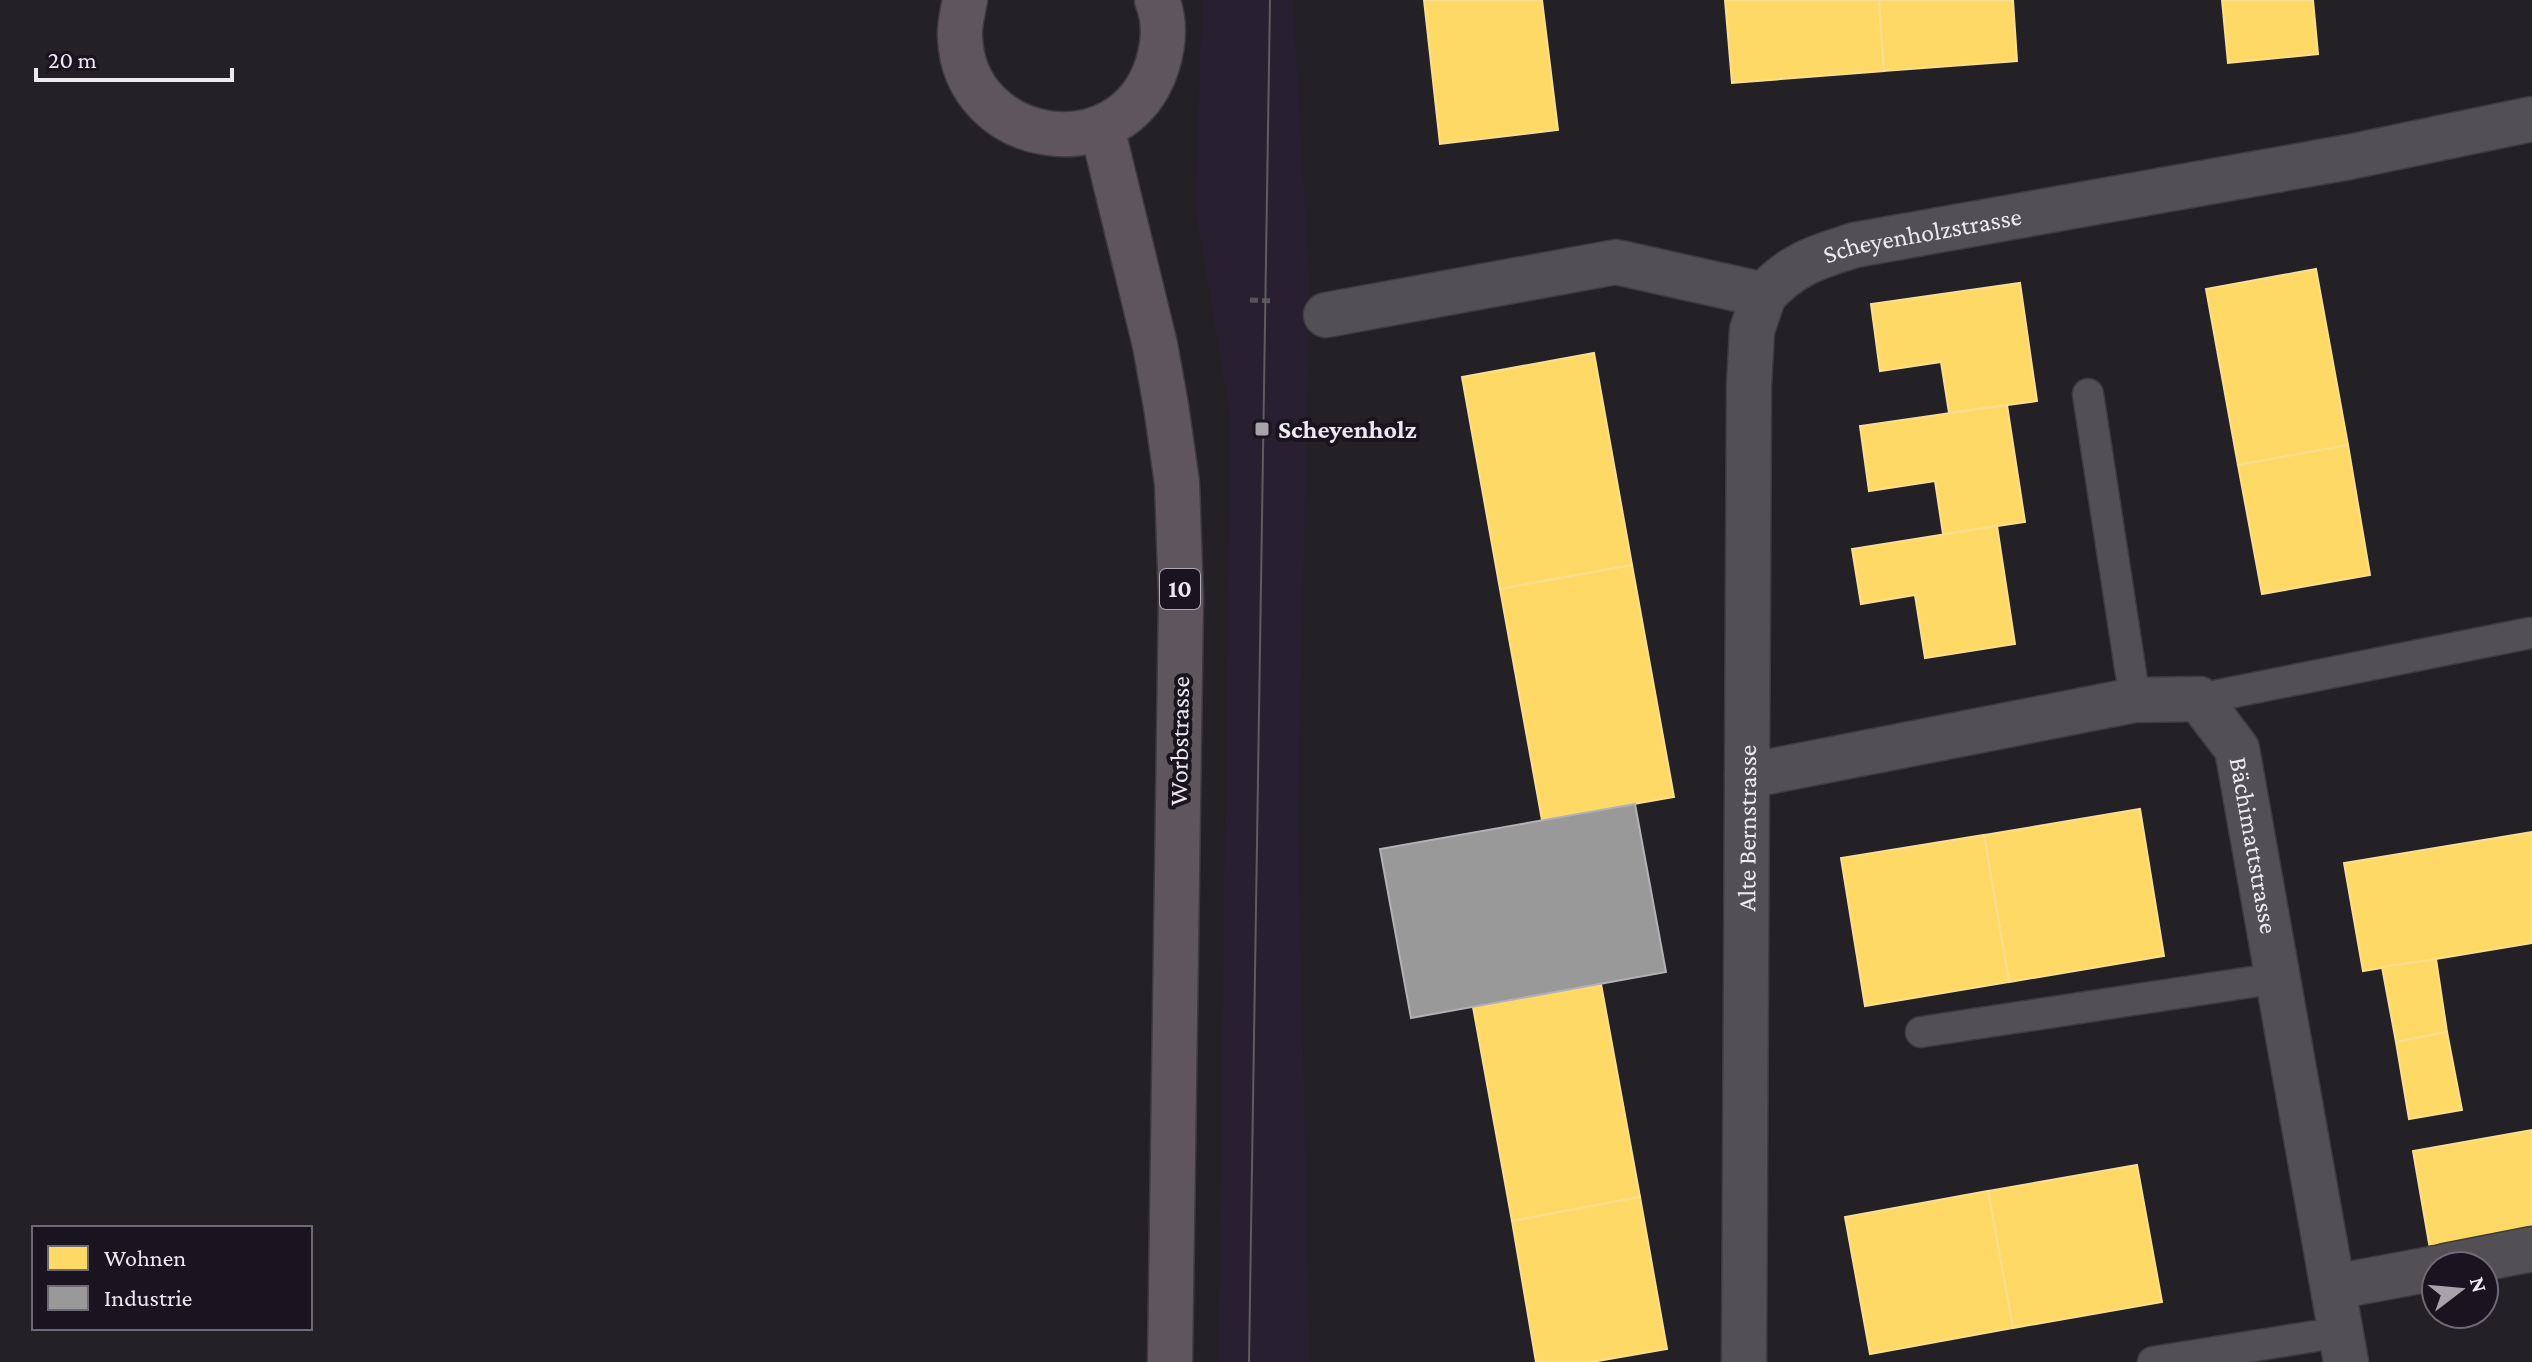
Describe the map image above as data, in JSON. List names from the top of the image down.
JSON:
{
  "streets": {
    "main road": ["10", "Worbstrasse"],
    "street": ["Scheyenholzstrasse", "Alte Bernstrasse", "Bächimattstrasse"]
  },
  "crossings": [
    ["Scheyenholzstrasse", "Alte Bernstrasse"]
  ],
  "places": {
    "transit": ["Scheyenholz"]
  },
  "legend": ["Wohnen", "Industrie"],
  "scale_bar": "20 m",
  "north": "right"
}
